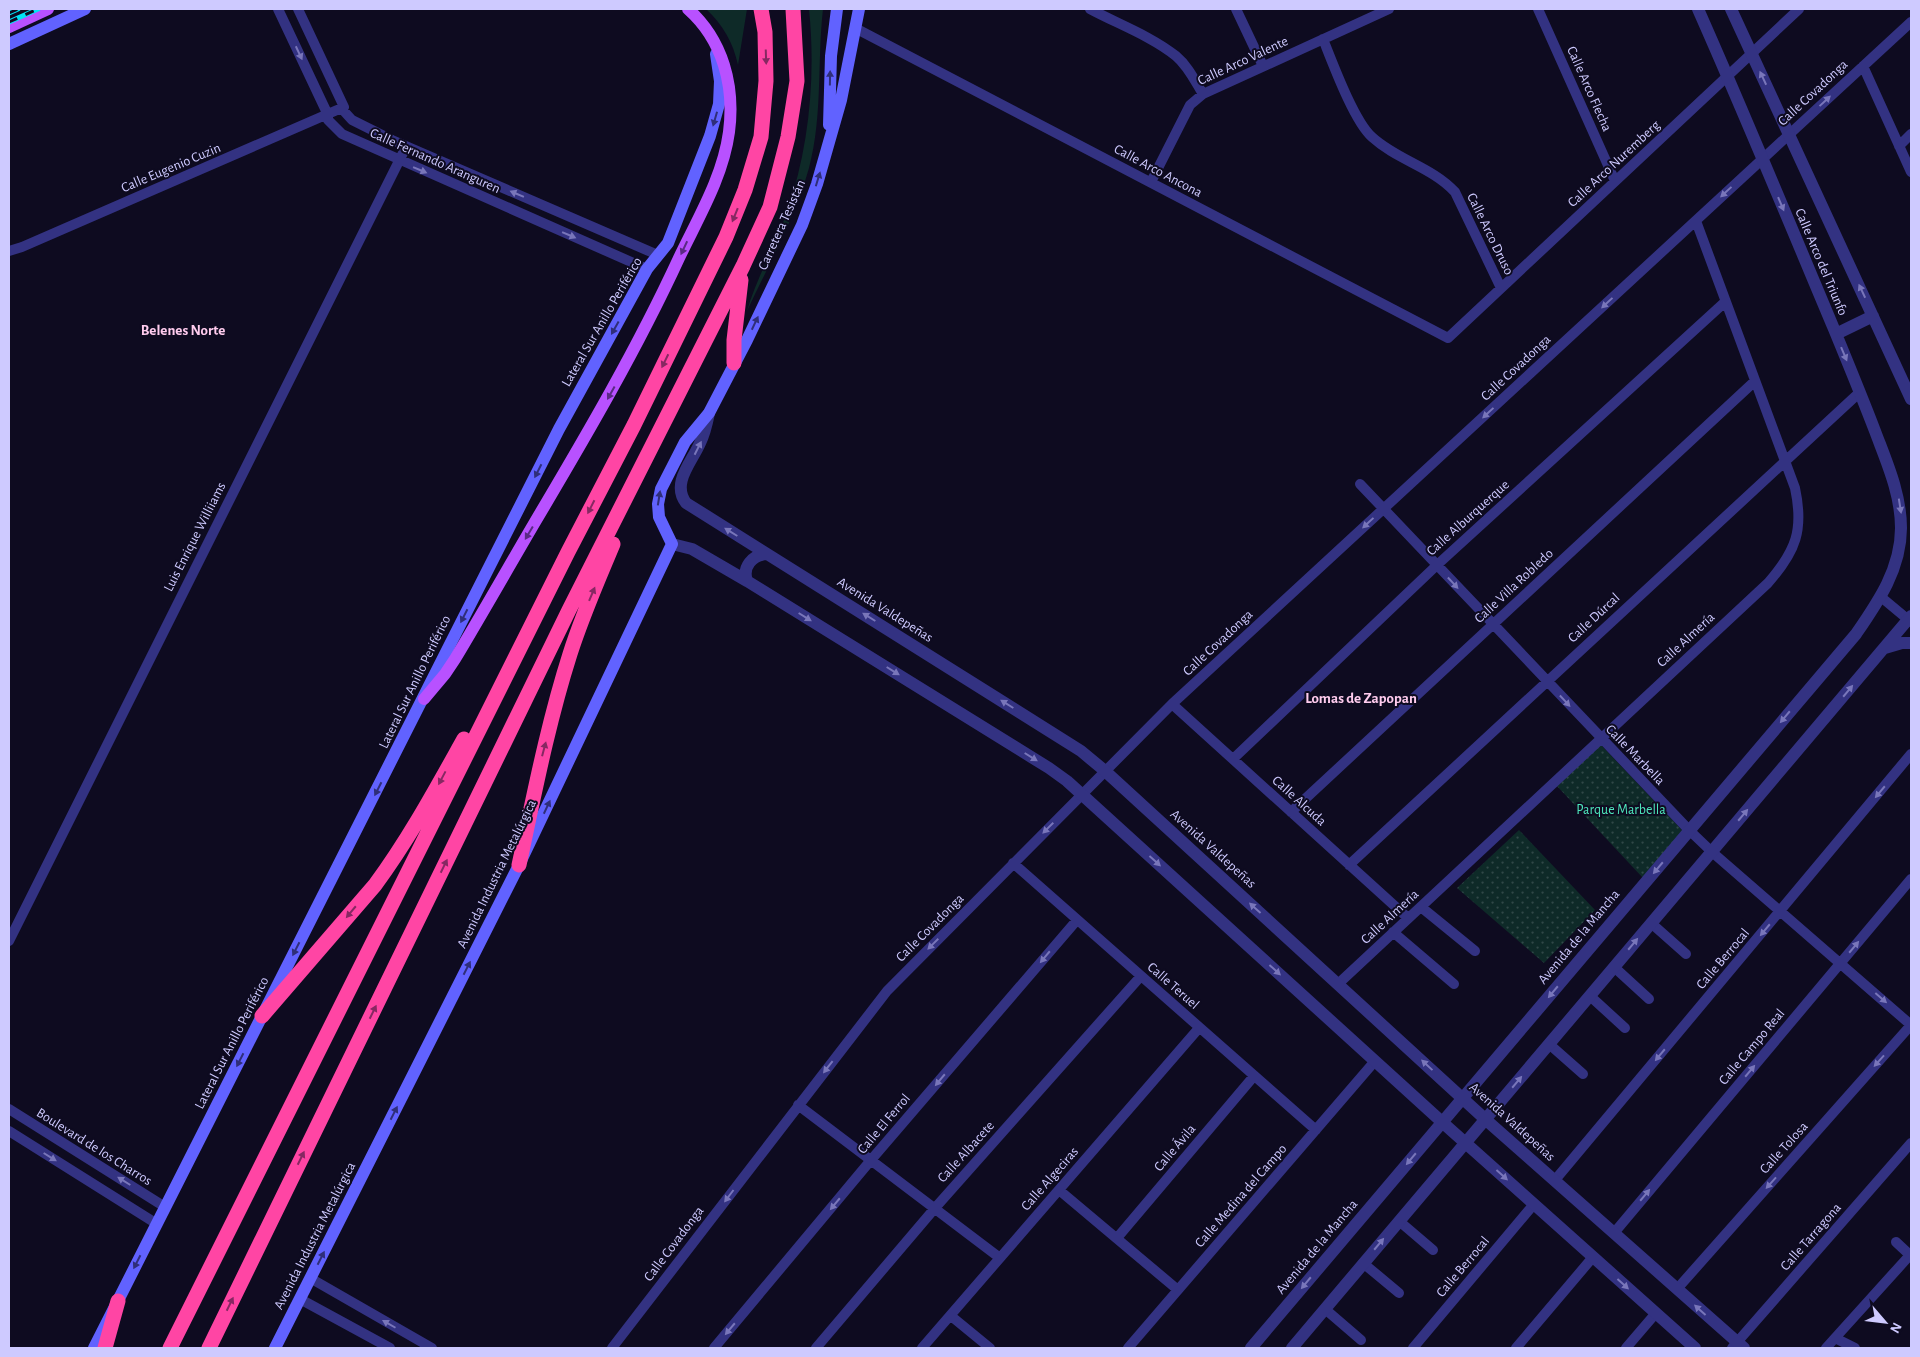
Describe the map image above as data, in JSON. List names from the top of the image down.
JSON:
{
  "streets": {
    "main road": ["Carretera Tesistán", "Lateral Sur Anillo Periférico", "Avenida Industria Metalúrgica"],
    "street": [
      "Calle Arco Valente",
      "Calle Arco Flecha",
      "Calle Covadonga",
      "Calle Fernando Aranguren",
      "Calle Arco Nuremberg",
      "Calle Eugenio Cuzin",
      "Calle Arco Ancona",
      "Calle Arco Druso",
      "Calle Arco del Triunfo",
      "Calle Alburquerque",
      "Luis Enrique Williiams",
      "Calle Villa Robledo",
      "Avenida Valdepeñas",
      "Calle Dúrcal",
      "Calle Almería",
      "Calle Marbella",
      "Calle Alcuda",
      "Avenida de la Mancha",
      "Calle Berrocal",
      "Calle Teruel",
      "Calle Campo Real",
      "Calle El Ferrol",
      "Boulevard de los Charros",
      "Calle Ávila",
      "Calle Tolosa",
      "Calle Albacete",
      "Calle Algeciras",
      "Calle Medina del Campo",
      "Calle Tarragona"
    ]
  },
  "crossings": [
    ["Calle Arco Valente", "Calle Arco Ancona"],
    ["Calle Arco Valente", "Calle Arco Druso"],
    ["Calle Arco Flecha", "Calle Arco Nuremberg"],
    ["Calle Covadonga", "Calle Arco del Triunfo"],
    ["Calle Covadonga", "Avenida Valdepeñas"],
    ["Calle Covadonga", "Calle Almería"],
    ["Calle Covadonga", "Calle Marbella"],
    ["Calle Covadonga", "Calle Alcuda"],
    ["Calle Covadonga", "Calle Teruel"],
    ["Calle Fernando Aranguren", "Calle Eugenio Cuzin"],
    ["Calle Fernando Aranguren", "Lateral Sur Anillo Periférico"],
    ["Calle Fernando Aranguren", "Luis Enrique Williiams"],
    ["Calle Arco Nuremberg", "Calle Arco Ancona"],
    ["Calle Arco Nuremberg", "Calle Arco Druso"],
    ["Calle Arco Nuremberg", "Calle Arco del Triunfo"],
    ["Calle Arco Ancona", "Carretera Tesistán"],
    ["Carretera Tesistán", "Avenida Valdepeñas"],
    ["Calle Arco del Triunfo", "Calle Dúrcal"],
    ["Calle Arco del Triunfo", "Avenida de la Mancha"],
    ["Lateral Sur Anillo Periférico", "Boulevard de los Charros"],
    ["Calle Alburquerque", "Calle Almería"],
    ["Calle Alburquerque", "Calle Marbella"],
    ["Calle Alburquerque", "Calle Alcuda"],
    ["Calle Villa Robledo", "Calle Almería"],
    ["Calle Villa Robledo", "Calle Marbella"],
    ["Calle Villa Robledo", "Calle Alcuda"],
    ["Avenida Valdepeñas", "Calle Almería"],
    ["Avenida Valdepeñas", "Avenida de la Mancha"],
    ["Avenida Valdepeñas", "Calle Berrocal"],
    ["Avenida Valdepeñas", "Calle Campo Real"],
    ["Avenida Valdepeñas", "Calle Tolosa"],
    ["Avenida Valdepeñas", "Calle Tarragona"],
    ["Calle Dúrcal", "Calle Almería"],
    ["Calle Dúrcal", "Calle Marbella"],
    ["Calle Dúrcal", "Calle Alcuda"],
    ["Calle Almería", "Calle Marbella"],
    ["Calle Almería", "Calle Alcuda"],
    ["Calle Marbella", "Avenida de la Mancha"],
    ["Calle Marbella", "Calle Berrocal"],
    ["Calle Marbella", "Calle Campo Real"],
    ["Calle Marbella", "Calle Tolosa"],
    ["Calle Teruel", "Calle El Ferrol"],
    ["Calle Teruel", "Calle Ávila"],
    ["Calle Teruel", "Calle Albacete"],
    ["Calle Teruel", "Calle Algeciras"],
    ["Calle Teruel", "Calle Medina del Campo"]
  ],
  "one_way": [
    "Calle Covadonga",
    "Avenida Industria Metalúrgica",
    "Calle Campo Real",
    "Calle El Ferrol",
    "Calle Tolosa"
  ],
  "districts": ["Belenes Norte", "Lomas de Zapopan"],
  "parks": ["Parque Marbella"],
  "north": "bottom right"
}
